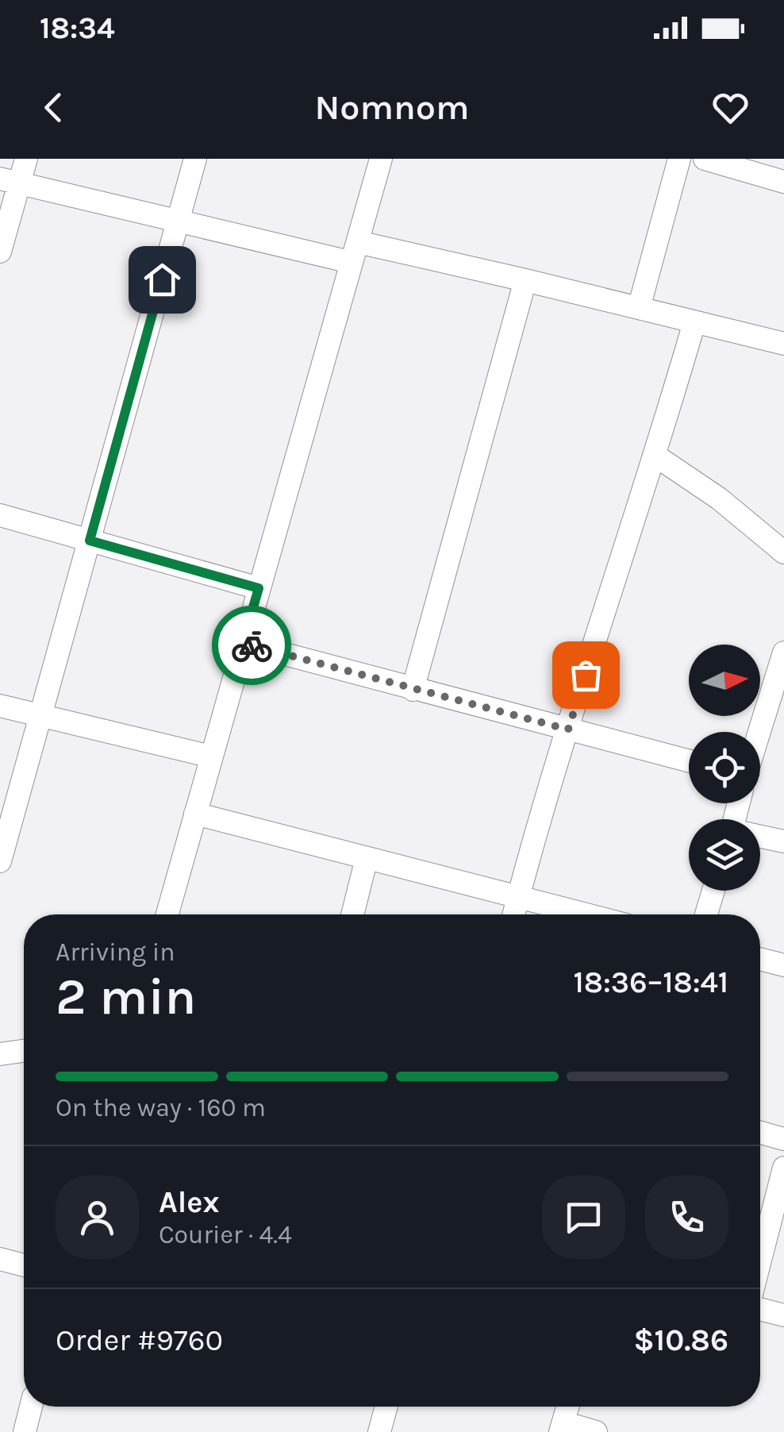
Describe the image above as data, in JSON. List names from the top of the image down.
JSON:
{
  "north": "right",
  "page": {
    "status": "18:34",
    "header": "Nomnom",
    "heading": ["2 min", "Arriving in", "18:36–18:41"],
    "panel": [
      "Alex",
      "Courier · 4.4",
      "Order #9760",
      "$10.86"
    ],
    "bar": "On the way · 160 m"
  }
}
